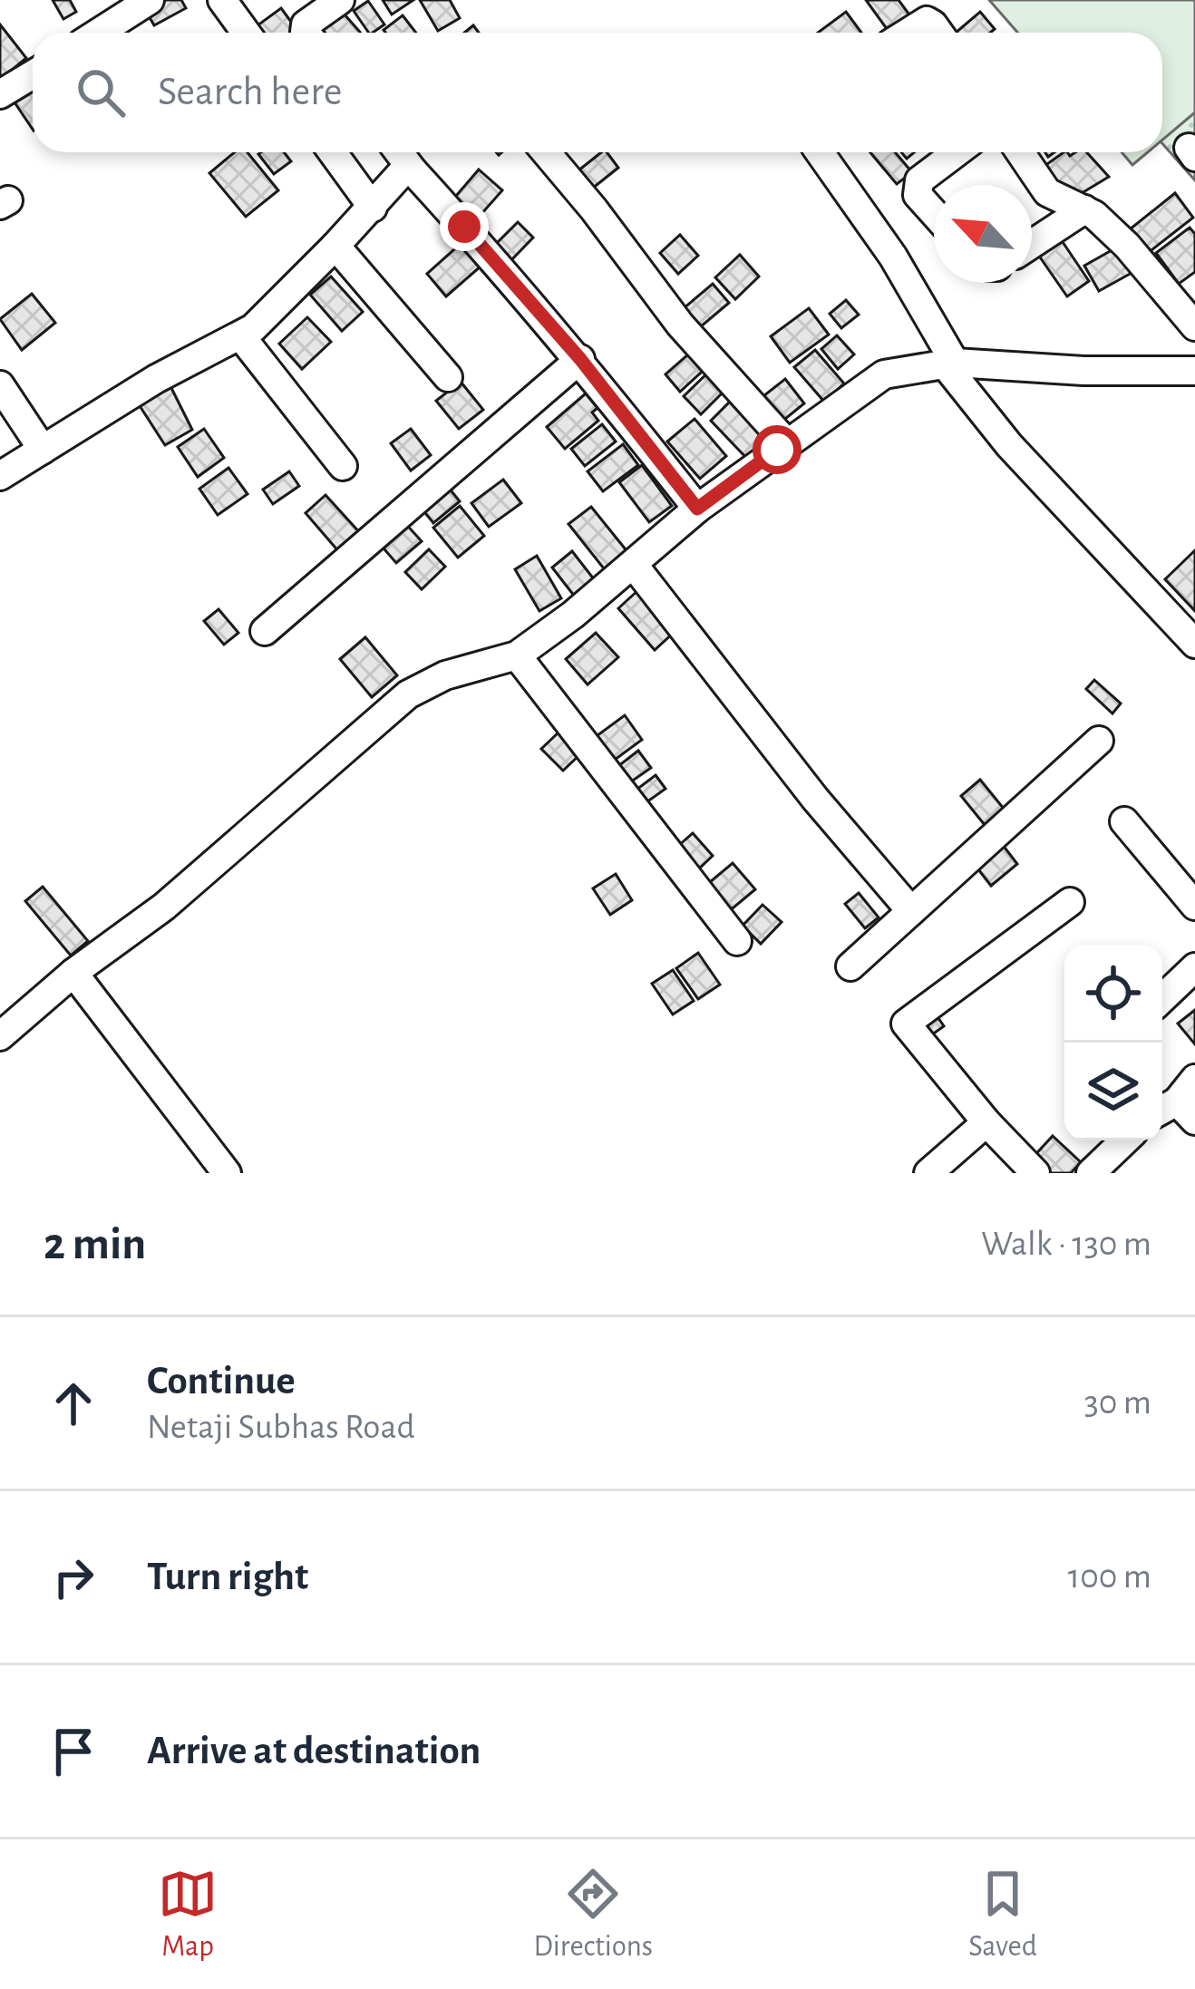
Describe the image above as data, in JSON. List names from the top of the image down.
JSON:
{
  "north": "top left",
  "page": {
    "search": "Search here",
    "heading": ["2 min", "Walk · 130 m"],
    "list": [
      ["Continue", "Netaji Subhas Road", "30 m"],
      ["Turn right", "100 m"],
      "Arrive at destination"
    ],
    "nav": ["Map", "Directions", "Saved"]
  }
}
